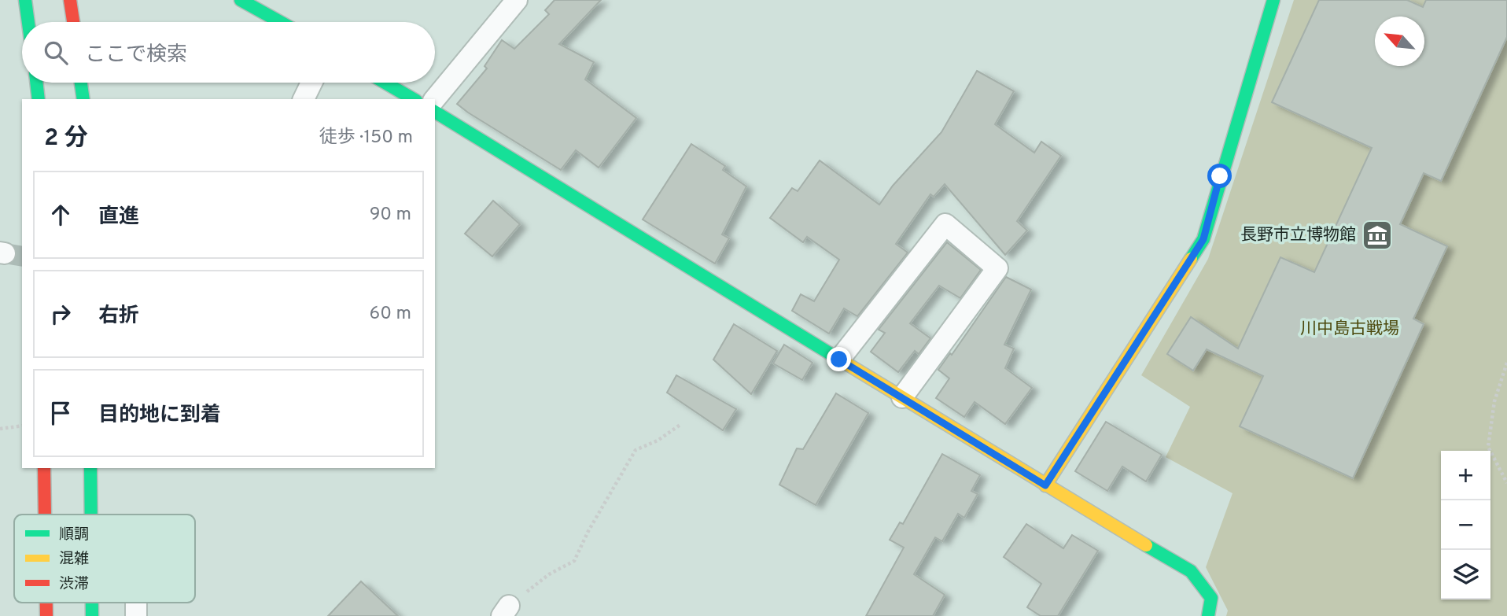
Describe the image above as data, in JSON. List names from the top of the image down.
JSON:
{
  "parks": ["川中島古戦場"],
  "places": {
    "museum": ["長野市立博物館"]
  },
  "legend": ["順調", "混雑", "渋滞"],
  "north": "top left",
  "page": {
    "search": "ここで検索",
    "heading": ["2 分", "徒歩 · 150 m"],
    "list": [
      ["直進", "90 m"],
      ["右折", "60 m"],
      "目的地に到着"
    ],
    "map_buttons": ["+", "−"]
  }
}
